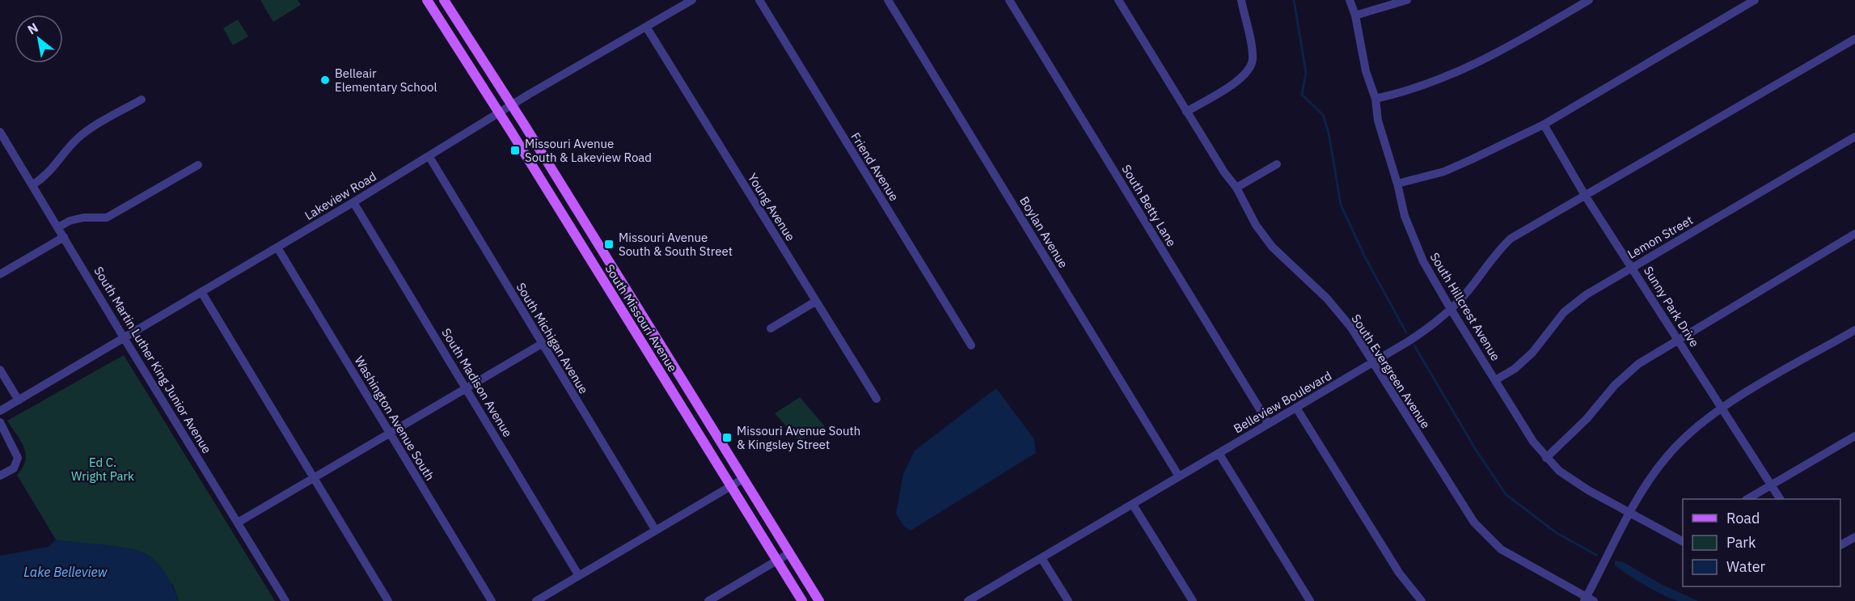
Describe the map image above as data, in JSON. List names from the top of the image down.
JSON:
{
  "streets": {
    "main road": ["South Missouri Avenue"],
    "street": [
      "Friend Avenue",
      "Lakeview Road",
      "South Betty Lane",
      "Young Avenue",
      "Boylan Avenue",
      "Lemon Street",
      "South Hillcrest Avenue",
      "Sunny Park Drive",
      "South Michigan Avenue",
      "South Martin Luther King Junior Avenue",
      "South Evergreen Avenue",
      "South Madison Avenue",
      "Belleview Boulevard",
      "Washington Avenue South"
    ]
  },
  "crossings": [
    ["Lakeview Road", "Young Avenue"],
    ["Lakeview Road", "South Missouri Avenue"],
    ["Lakeview Road", "South Michigan Avenue"],
    ["Lakeview Road", "South Martin Luther King Junior Avenue"],
    ["Lakeview Road", "South Madison Avenue"],
    ["Lakeview Road", "Washington Avenue South"],
    ["South Betty Lane", "Belleview Boulevard"],
    ["Boylan Avenue", "Belleview Boulevard"],
    ["Lemon Street", "South Hillcrest Avenue"],
    ["Lemon Street", "Sunny Park Drive"],
    ["South Hillcrest Avenue", "Belleview Boulevard"],
    ["Sunny Park Drive", "Belleview Boulevard"],
    ["South Evergreen Avenue", "Belleview Boulevard"]
  ],
  "water": ["Lake Belleview"],
  "parks": ["Ed C. Wright Park"],
  "places": {
    "other": ["Belleair Elementary School"],
    "transit": ["Missouri Avenue South & Lakeview Road", "Missouri Avenue South & South Street", "Missouri Avenue South & Kingsley Street"]
  },
  "legend": ["Road", "Park", "Water"],
  "north": "top left"
}
